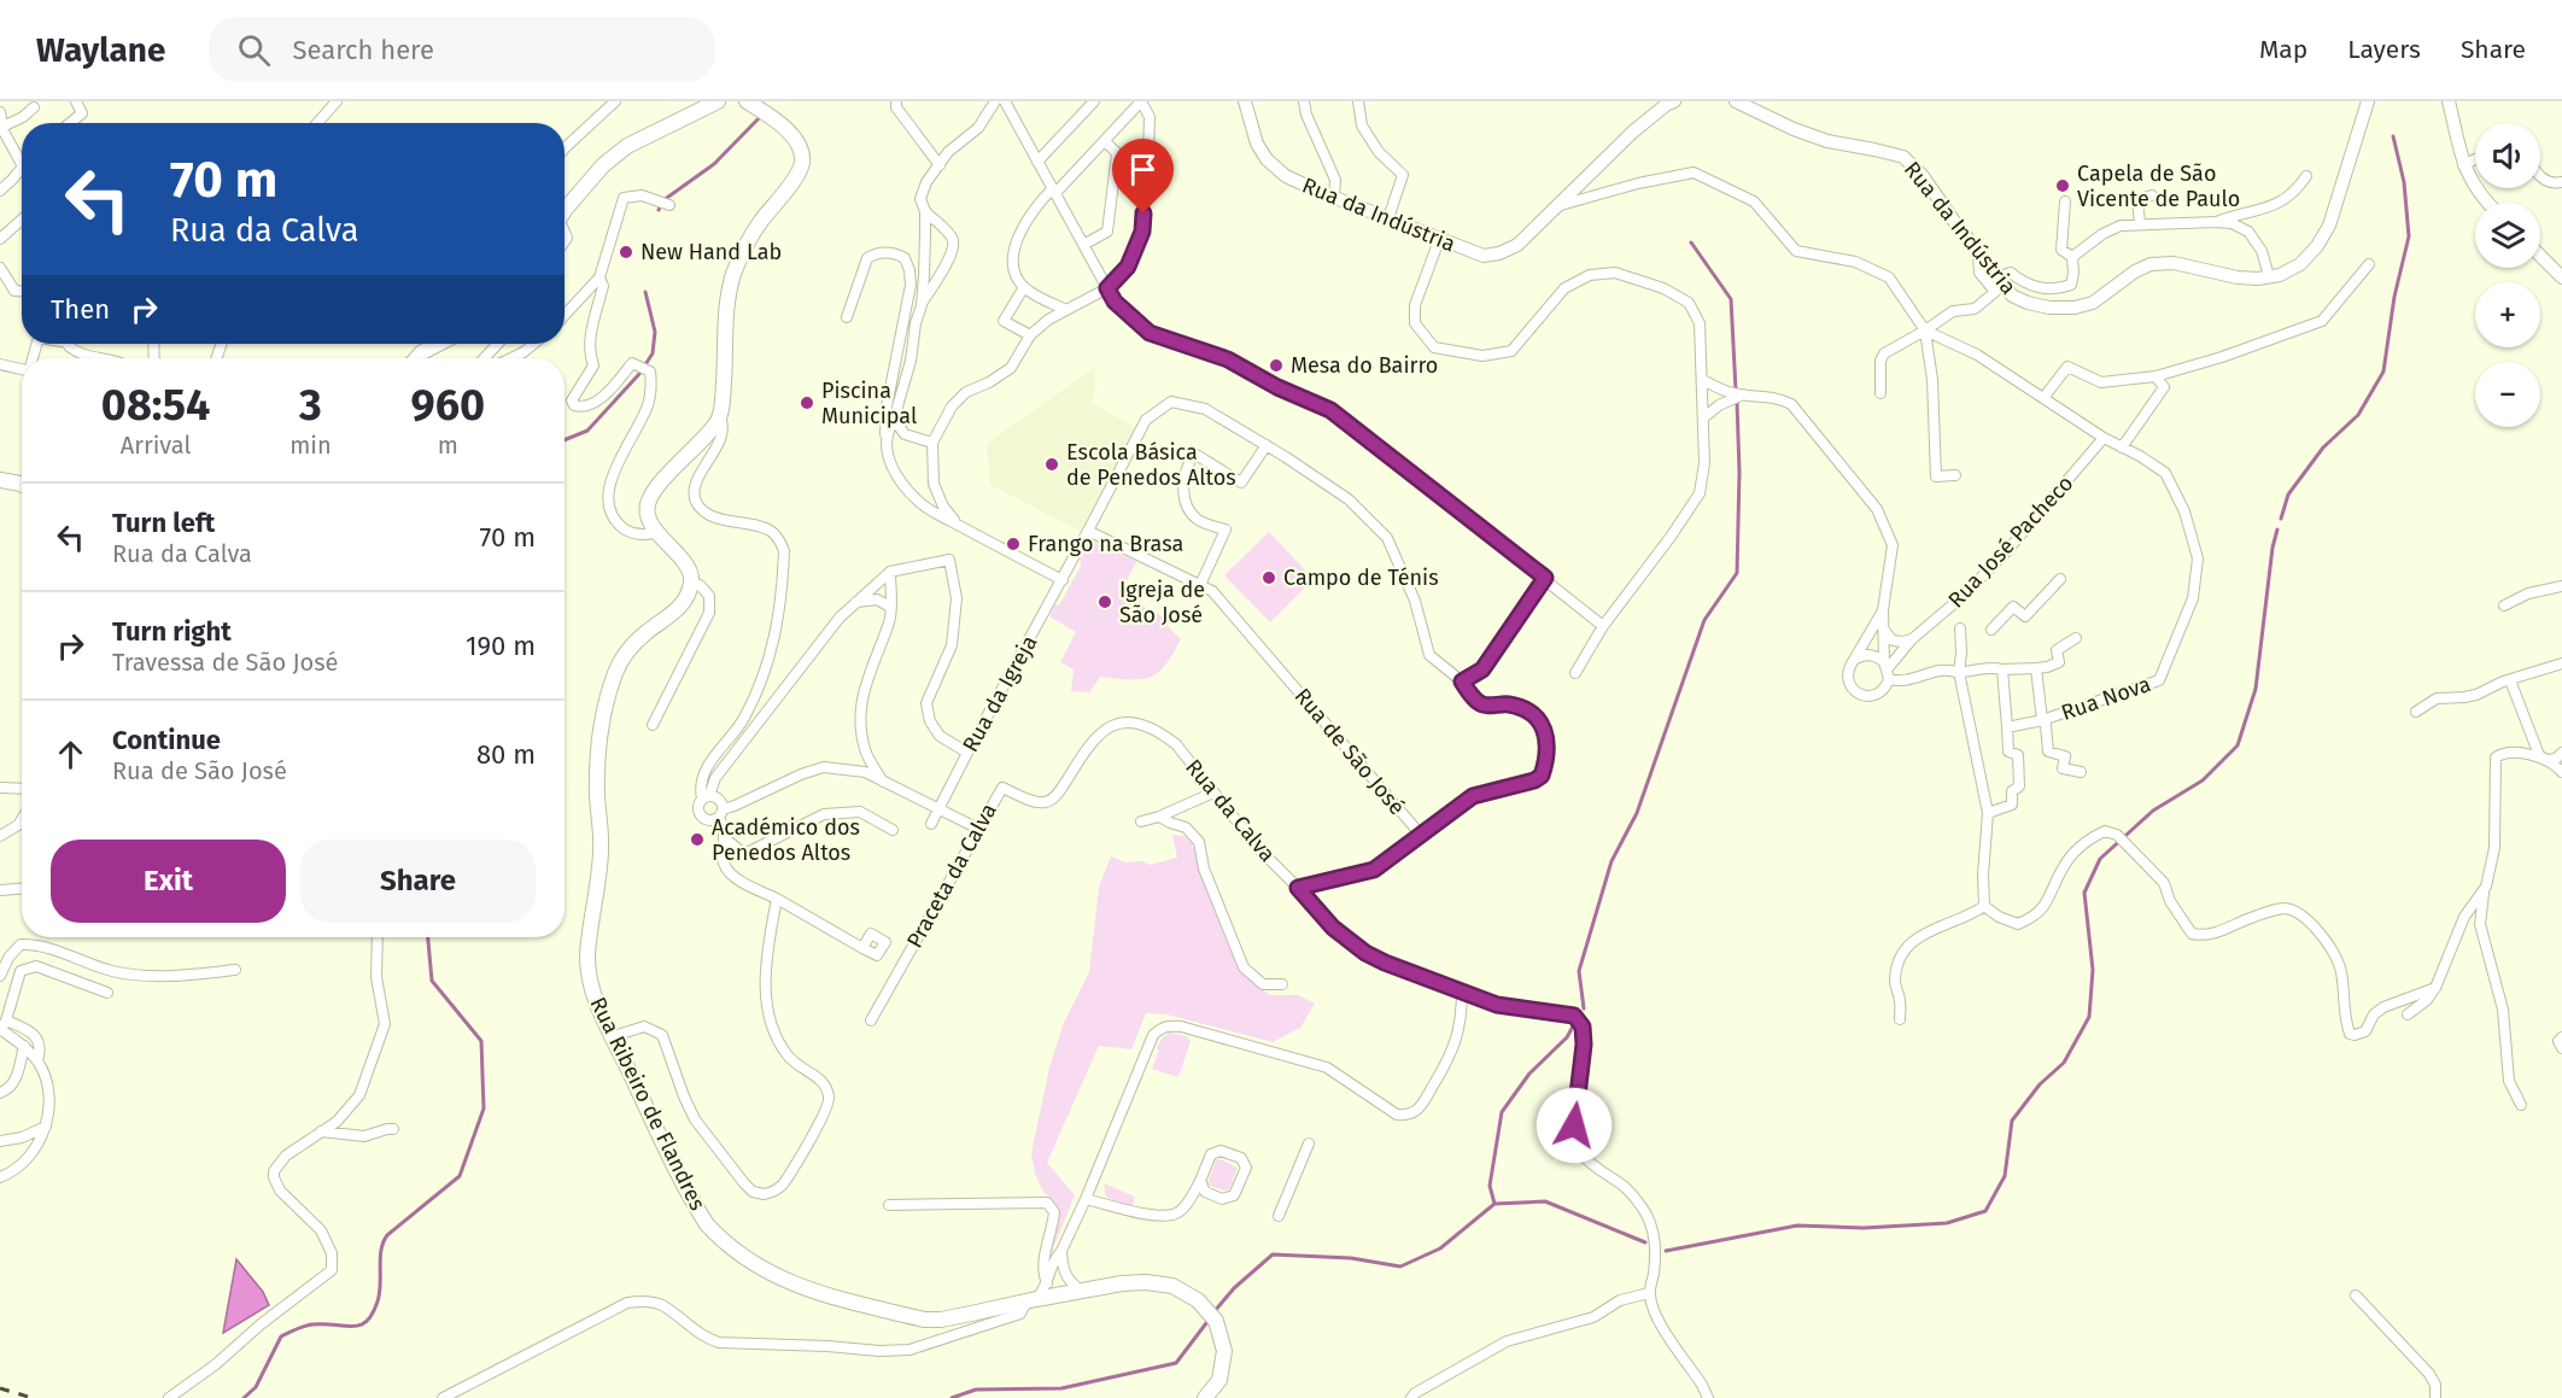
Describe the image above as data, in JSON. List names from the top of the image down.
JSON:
{
  "streets": {
    "main road": ["Rua Ribeiro de Flandres"],
    "street": [
      "Rua da Indústria",
      "Rua José Pacheco",
      "Rua da Igreja",
      "Rua Nova",
      "Rua de São José",
      "Rua da Calva",
      "Praceta da Calva"
    ]
  },
  "crossings": [
    ["Rua José Pacheco", "Rua Nova"],
    ["Rua da Igreja", "Rua de São José"],
    ["Rua da Calva", "Praceta da Calva"]
  ],
  "places": [
    "Capela de São Vicente de Paulo",
    "New Hand Lab",
    "Mesa do Bairro",
    "Piscina Municipal",
    "Escola Básica de Penedos Altos",
    "Frango na Brasa",
    "Campo de Ténis",
    "Igreja de São José",
    "Académico dos Penedos Altos"
  ],
  "page": {
    "header": "Waylane",
    "search": "Search here",
    "nav": ["Map", "Layers", "Share"],
    "map_buttons": ["+", "−"],
    "turn": ["70 m", "Rua da Calva"],
    "then": "Then",
    "eta": [
      "08:54",
      "Arrival",
      "3",
      "min",
      "960",
      "m"
    ],
    "list": [
      {
        "name": "Turn left",
        "note": "Rua da Calva",
        "value": "70 m"
      },
      {
        "name": "Turn right",
        "note": "Travessa de São José",
        "value": "190 m"
      },
      {
        "name": "Continue",
        "note": "Rua de São José",
        "value": "80 m"
      }
    ],
    "buttons": ["Exit", "Share"]
  }
}
